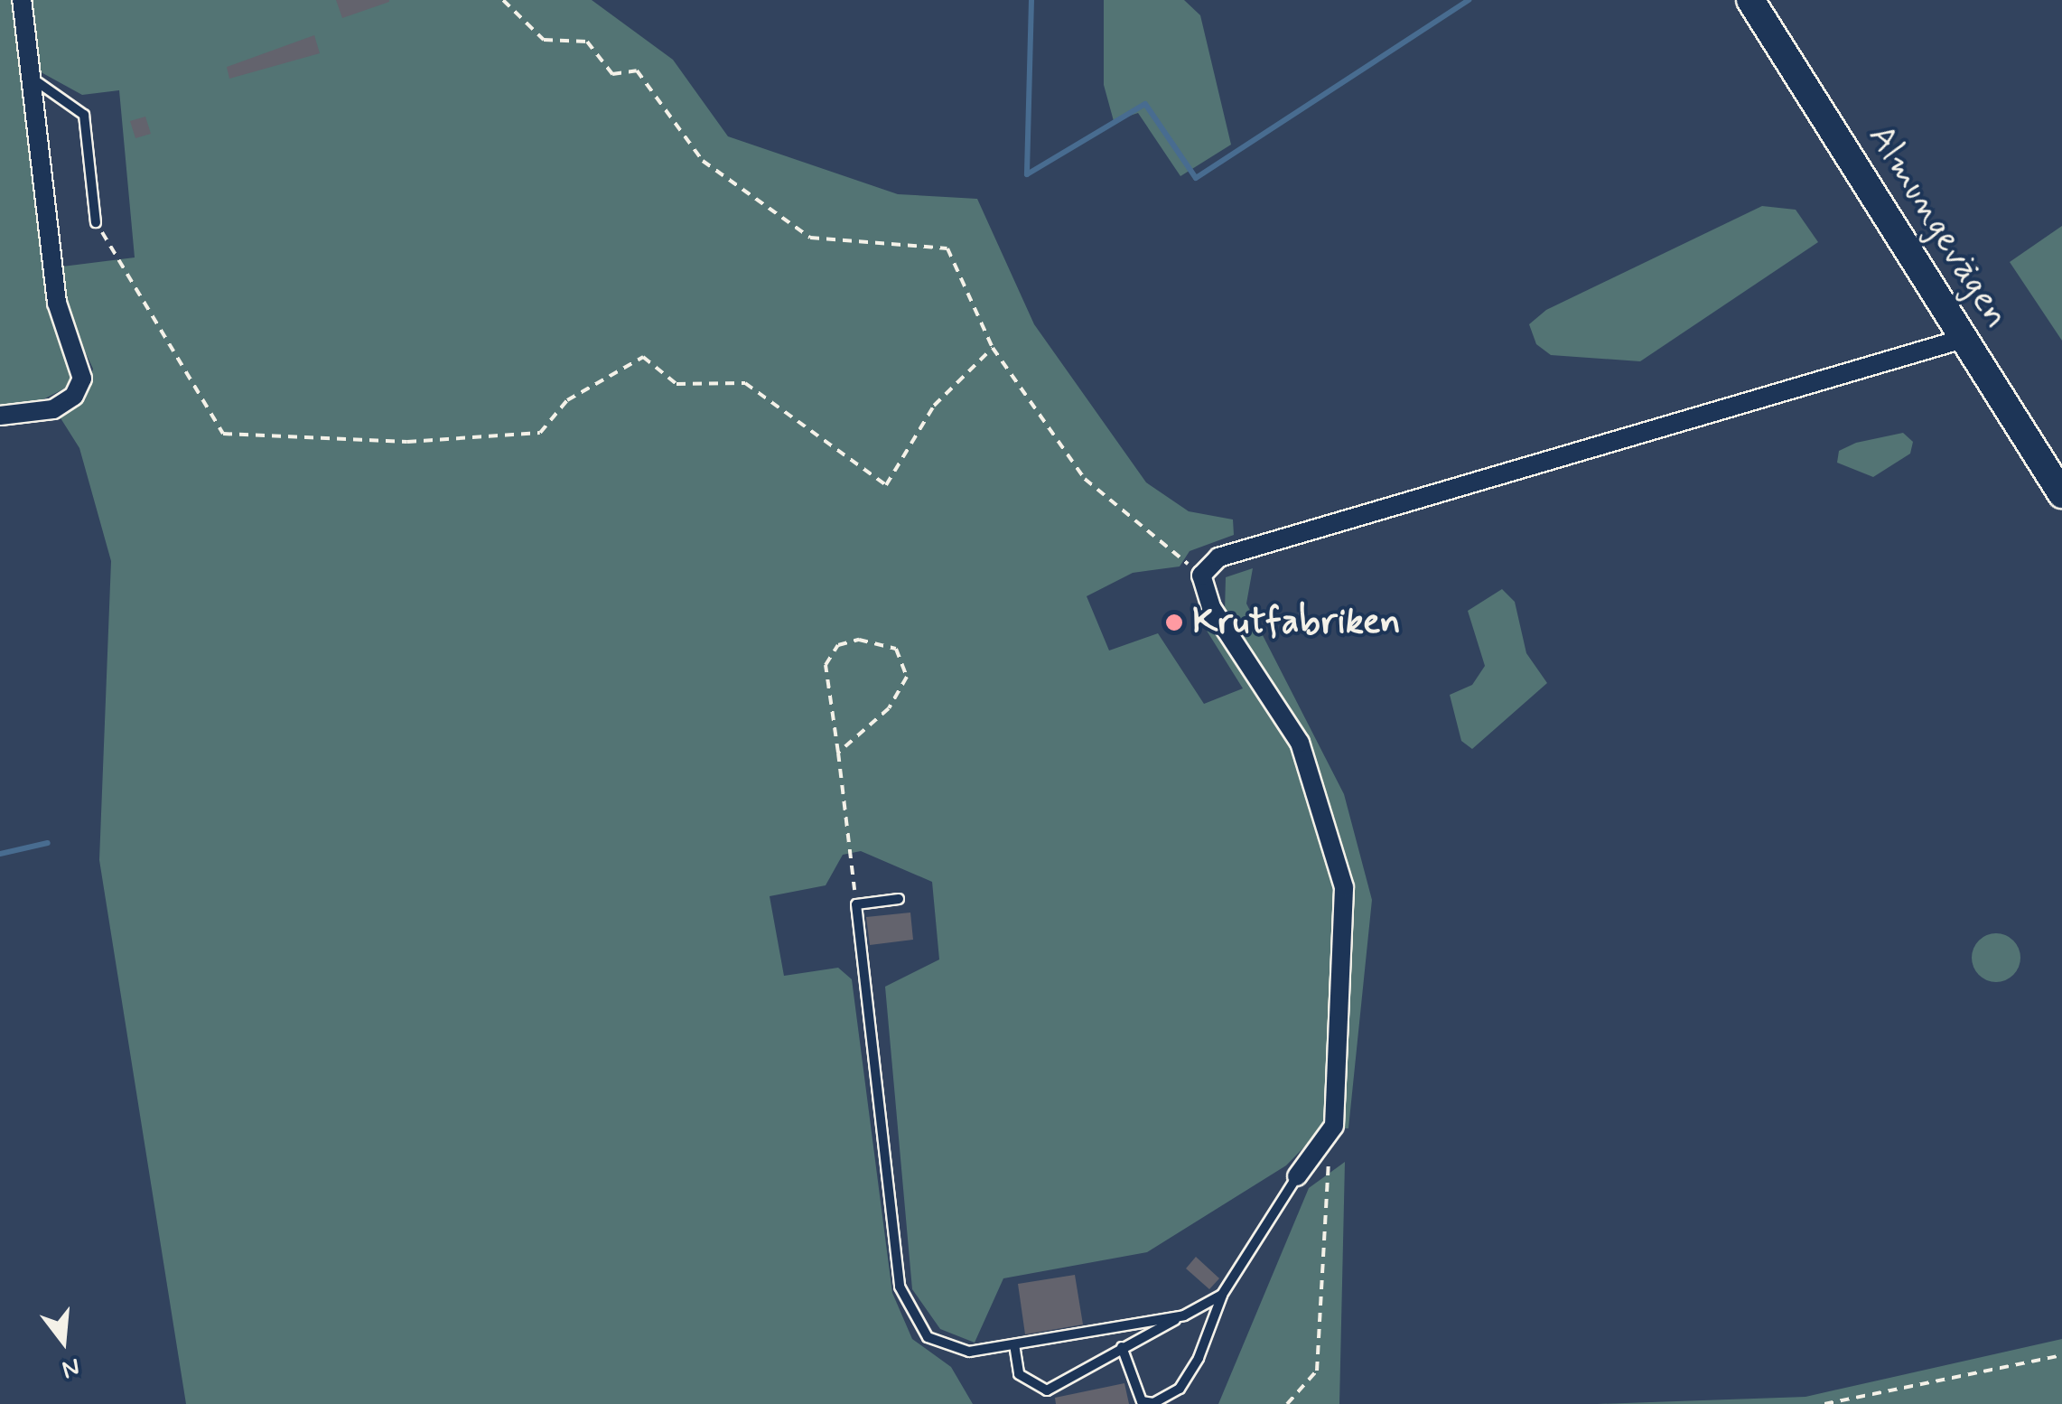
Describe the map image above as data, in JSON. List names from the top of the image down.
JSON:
{
  "streets": {
    "street": ["Almungevägen"]
  },
  "places": ["Krutfabriken"],
  "north": "bottom"
}
